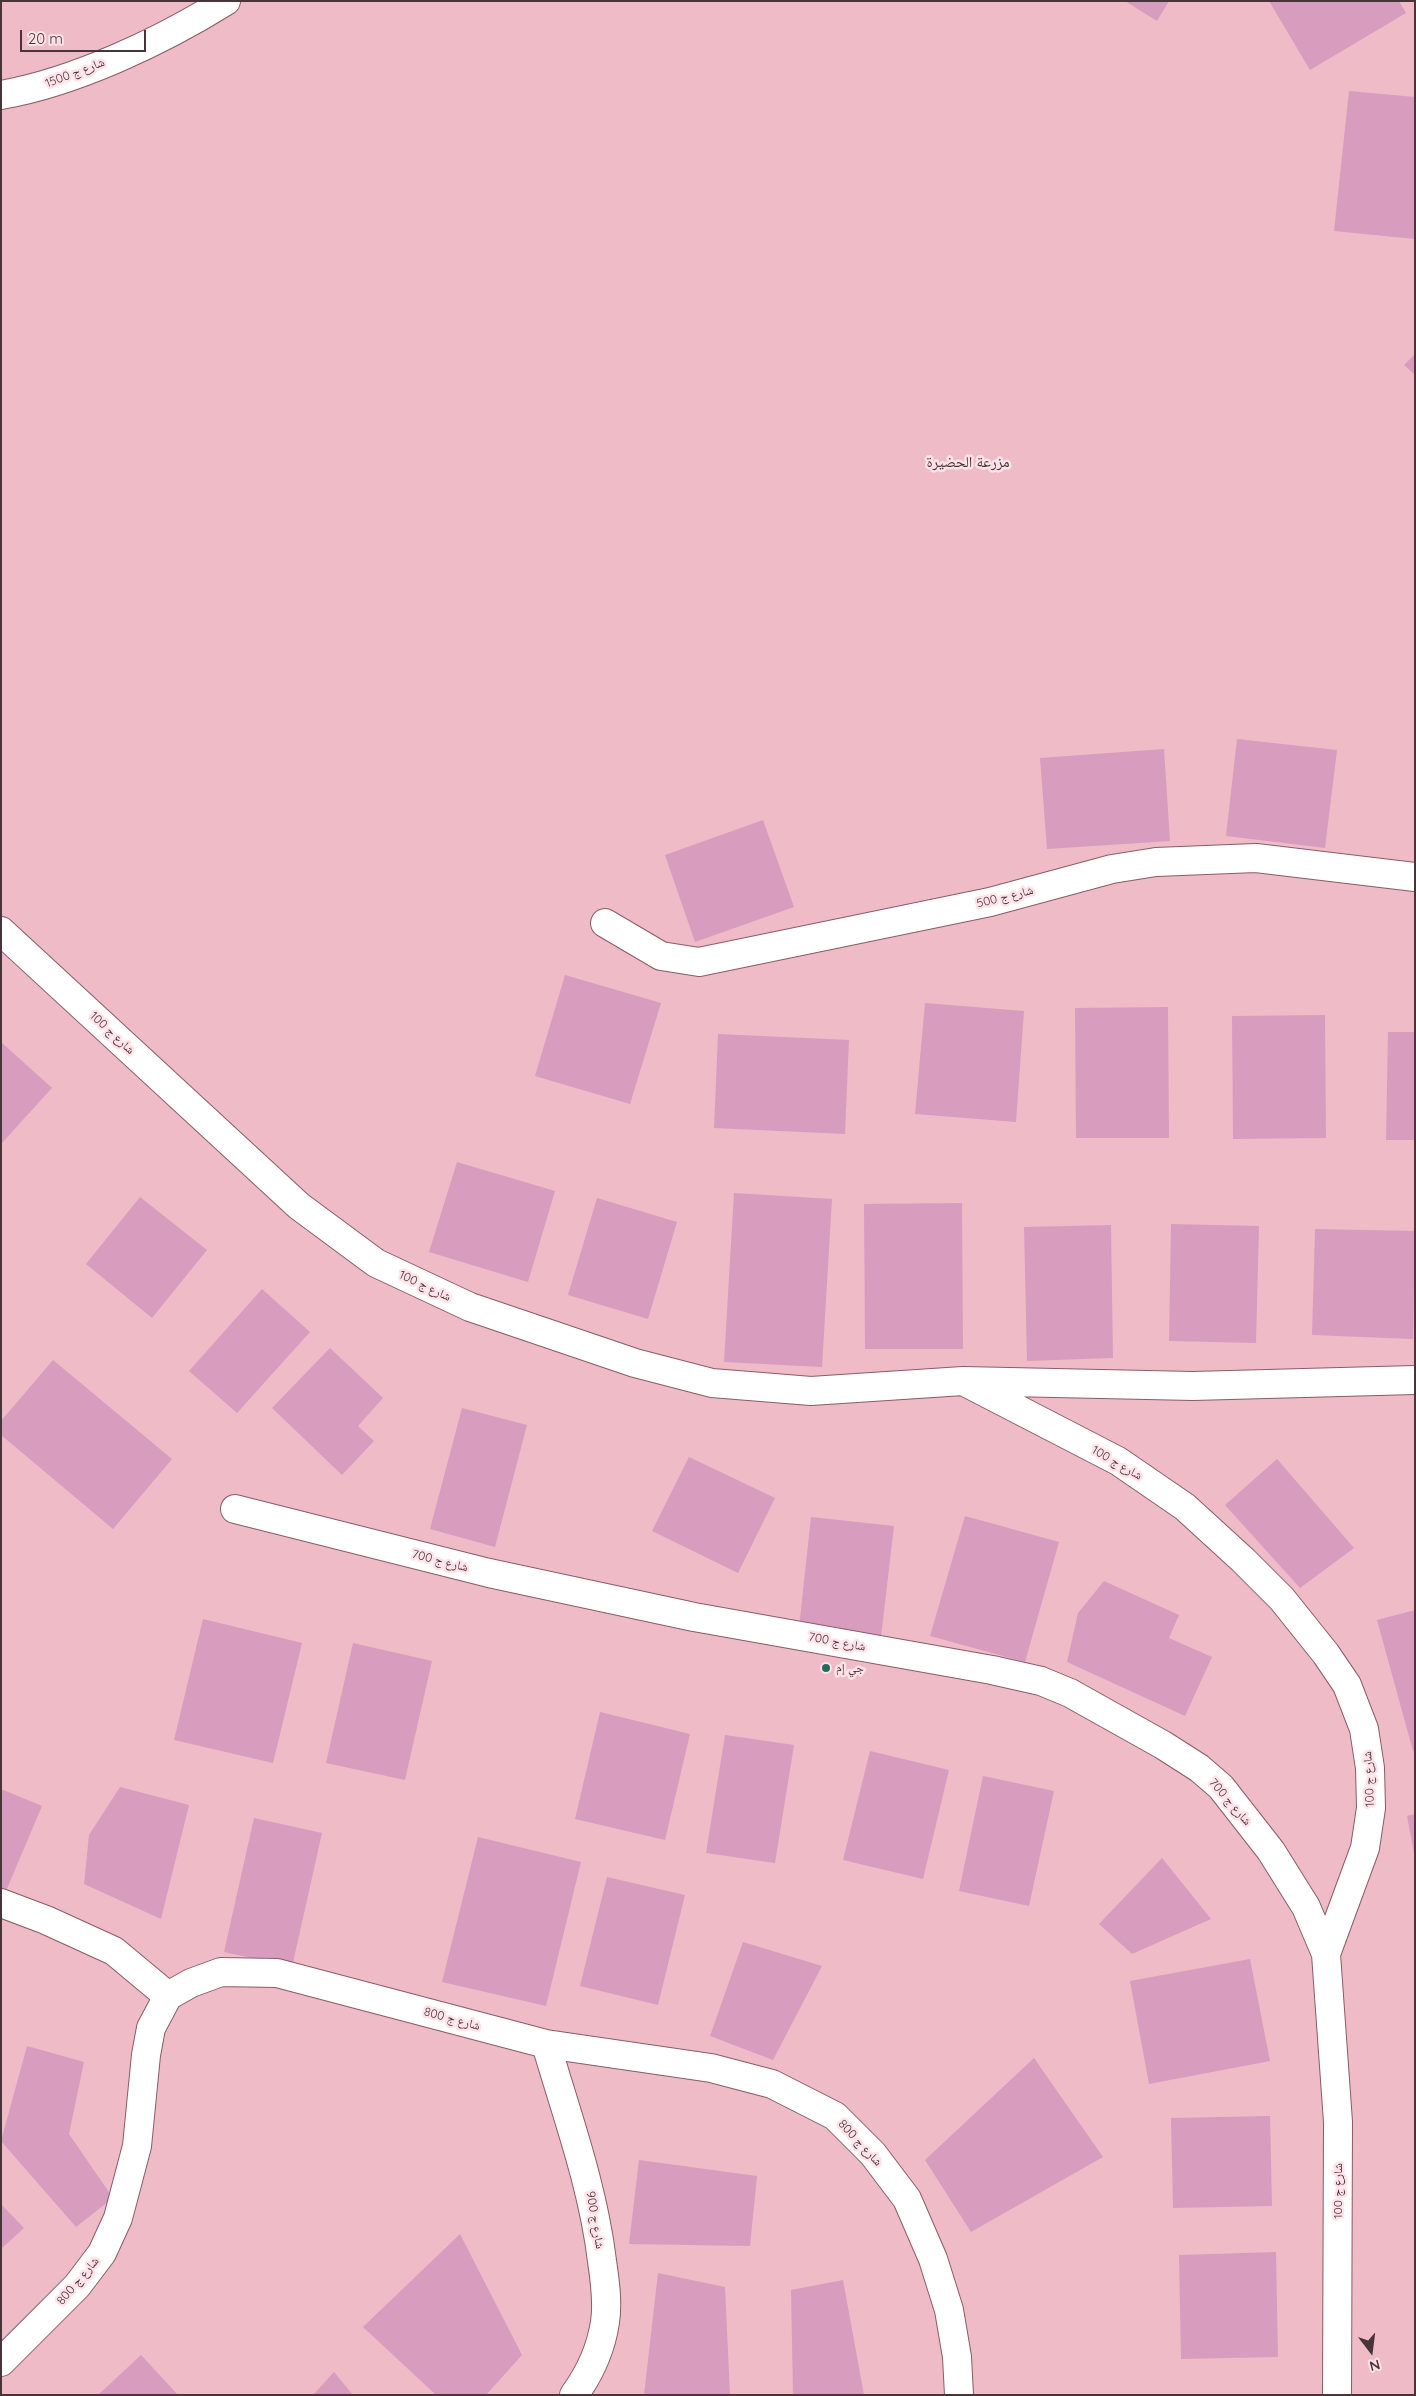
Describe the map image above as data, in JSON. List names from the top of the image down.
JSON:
{
  "streets": {
    "street": [
      "شارع ج 1500",
      "شارع ج 500",
      "شارع ج 100",
      "شارع ج 700",
      "شارع ج 800",
      "شارع ج 900"
    ]
  },
  "crossings": [
    ["شارع ج 100", "شارع ج 700"],
    ["شارع ج 800", "شارع ج 900"]
  ],
  "districts": ["مزرعة الحضيرة"],
  "places": ["جي إم"],
  "scale_bar": "20 m",
  "north": "bottom"
}
